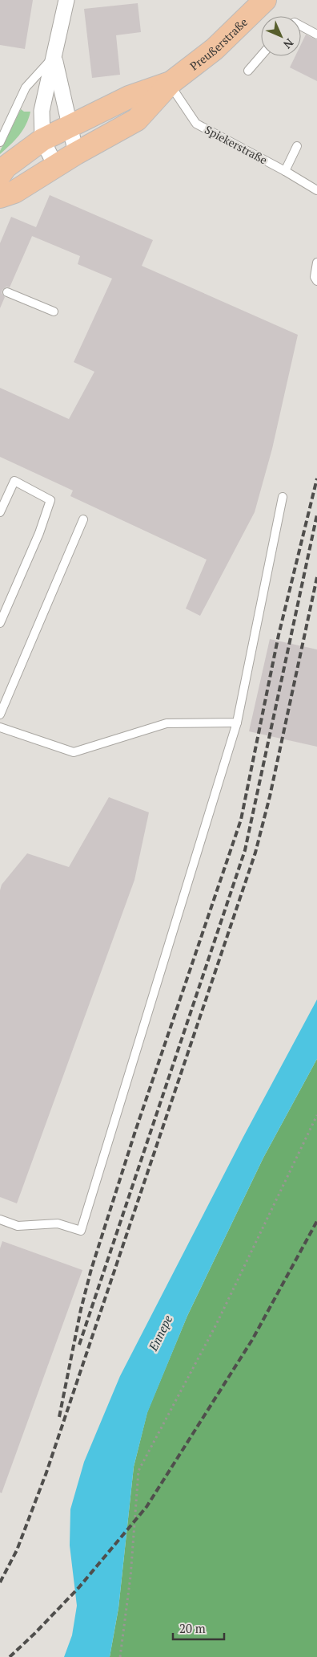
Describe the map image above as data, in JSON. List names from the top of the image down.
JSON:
{
  "streets": {
    "main road": ["Preußerstraße"],
    "lane": ["Spiekerstraße"]
  },
  "crossings": [
    ["Preußerstraße", "Spiekerstraße"]
  ],
  "water": ["Ennepe"],
  "scale_bar": "20 m",
  "north": "bottom right"
}
